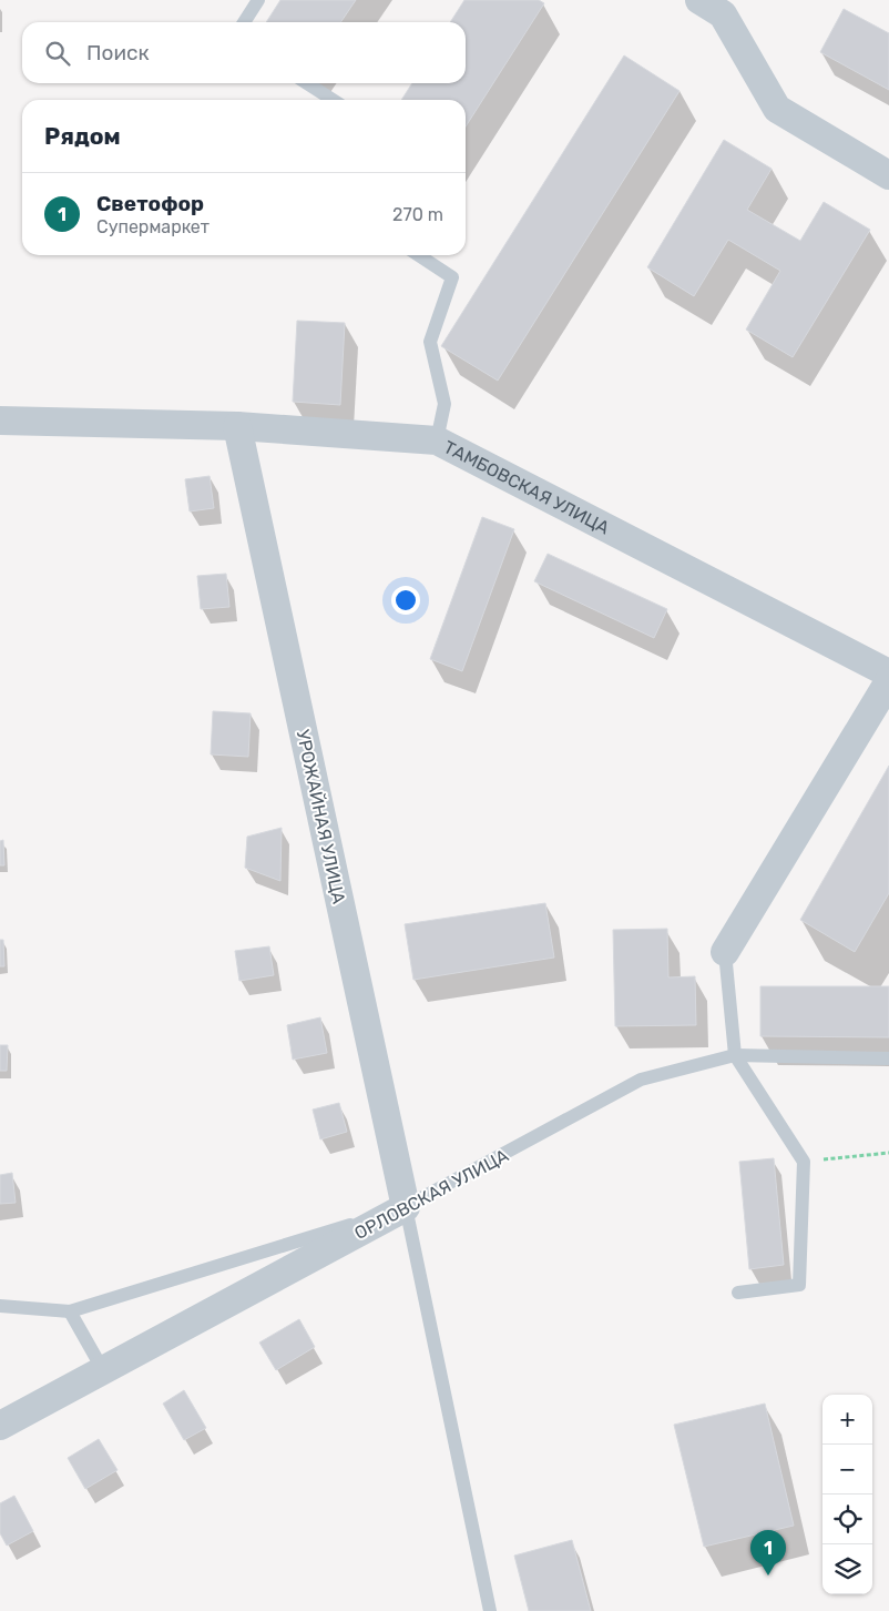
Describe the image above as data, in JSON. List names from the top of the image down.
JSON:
{
  "streets": {
    "street": ["ТАМБОВСКАЯ УЛИЦА", "УРОЖАЙНАЯ УЛИЦА", "ОРЛОВСКАЯ УЛИЦА"]
  },
  "crossings": [
    ["ТАМБОВСКАЯ УЛИЦА", "УРОЖАЙНАЯ УЛИЦА"],
    ["УРОЖАЙНАЯ УЛИЦА", "ОРЛОВСКАЯ УЛИЦА"]
  ],
  "page": {
    "search": "Поиск",
    "heading": "Рядом",
    "list": [
      {
        "mark": "1",
        "name": "Светофор",
        "note": "Супермаркет",
        "value": "270 m"
      }
    ],
    "map_buttons": ["+", "−"],
    "pins": "1"
  }
}
